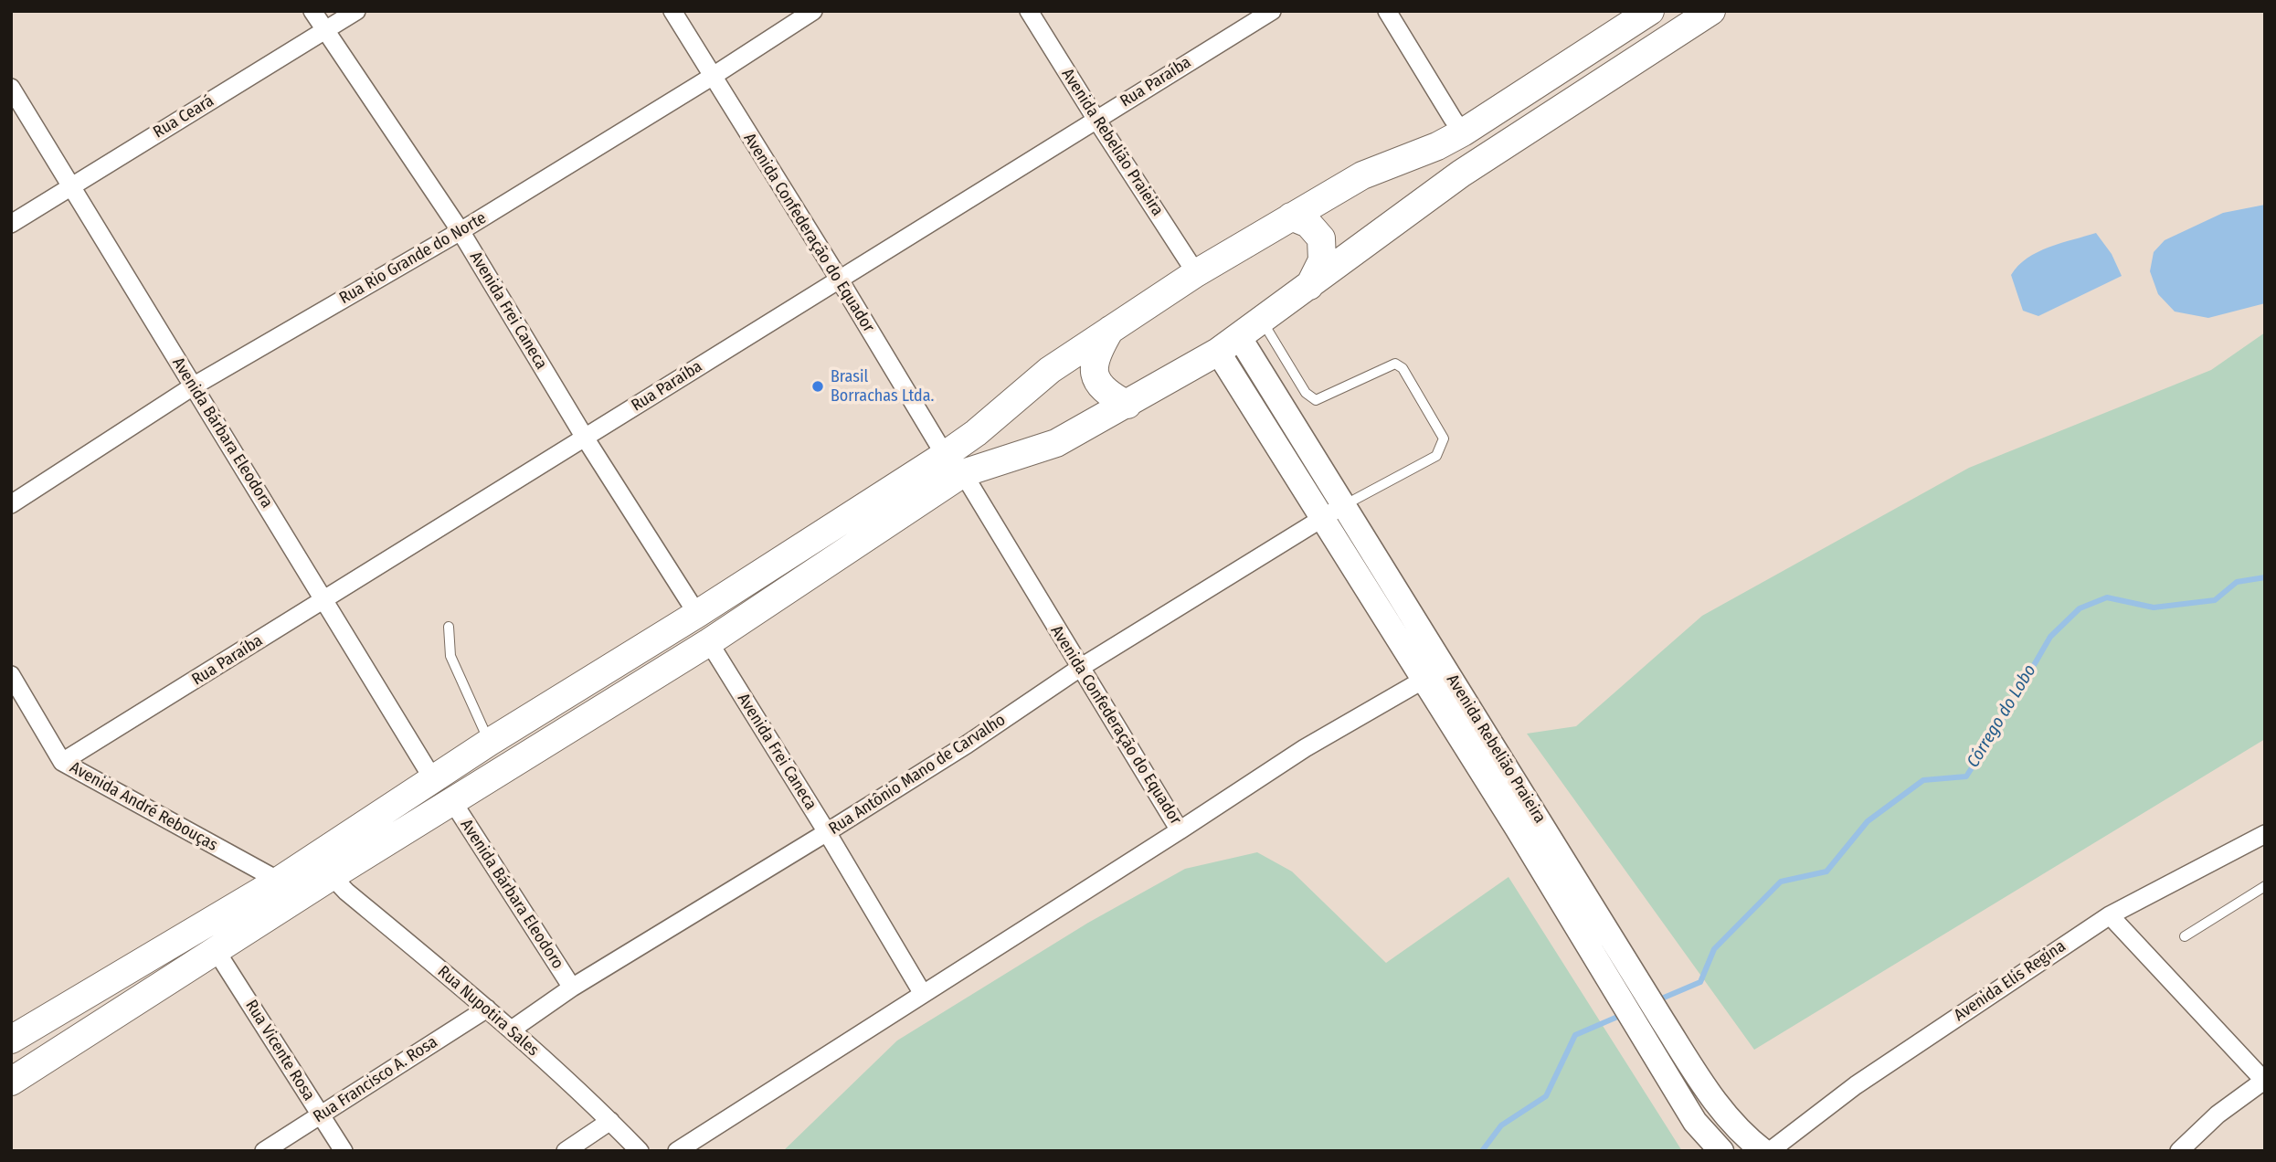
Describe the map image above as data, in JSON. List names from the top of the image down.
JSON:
{
  "streets": {
    "street": [
      "Rua Paraíba",
      "Rua Ceará",
      "Avenida Rebelião Praieira",
      "Avenida Confederação do Equador",
      "Rua Rio Grande do Norte",
      "Avenida Frei Caneca",
      "Avenida Bárbara Eleodora",
      "Rua Antônio Mano de Carvalho",
      "Avenida André Rebouças",
      "Avenida Bárbara Eleodoro",
      "Avenida Elis Regina",
      "Rua Nupotira Sales",
      "Rua Vicente Rosa",
      "Rua Francisco A. Rosa"
    ]
  },
  "crossings": [
    ["Rua Paraíba", "Avenida Rebelião Praieira"],
    ["Rua Paraíba", "Avenida Confederação do Equador"],
    ["Rua Paraíba", "Avenida Frei Caneca"],
    ["Rua Paraíba", "Avenida Bárbara Eleodora"],
    ["Rua Paraíba", "Avenida André Rebouças"],
    ["Rua Ceará", "Avenida Frei Caneca"],
    ["Rua Ceará", "Avenida Bárbara Eleodora"],
    ["Avenida Rebelião Praieira", "Avenida Confederação do Equador"],
    ["Avenida Rebelião Praieira", "Rua Antônio Mano de Carvalho"],
    ["Avenida Confederação do Equador", "Rua Rio Grande do Norte"],
    ["Avenida Confederação do Equador", "Rua Antônio Mano de Carvalho"],
    ["Rua Rio Grande do Norte", "Avenida Frei Caneca"],
    ["Rua Rio Grande do Norte", "Avenida Bárbara Eleodora"],
    ["Avenida Frei Caneca", "Rua Antônio Mano de Carvalho"],
    ["Rua Antônio Mano de Carvalho", "Avenida Bárbara Eleodoro"],
    ["Rua Antônio Mano de Carvalho", "Rua Nupotira Sales"],
    ["Rua Nupotira Sales", "Rua Francisco A. Rosa"],
    ["Rua Vicente Rosa", "Rua Francisco A. Rosa"]
  ],
  "water": ["Córrego do Lobo"],
  "places": ["Brasil Borrachas Ltda."]
}
